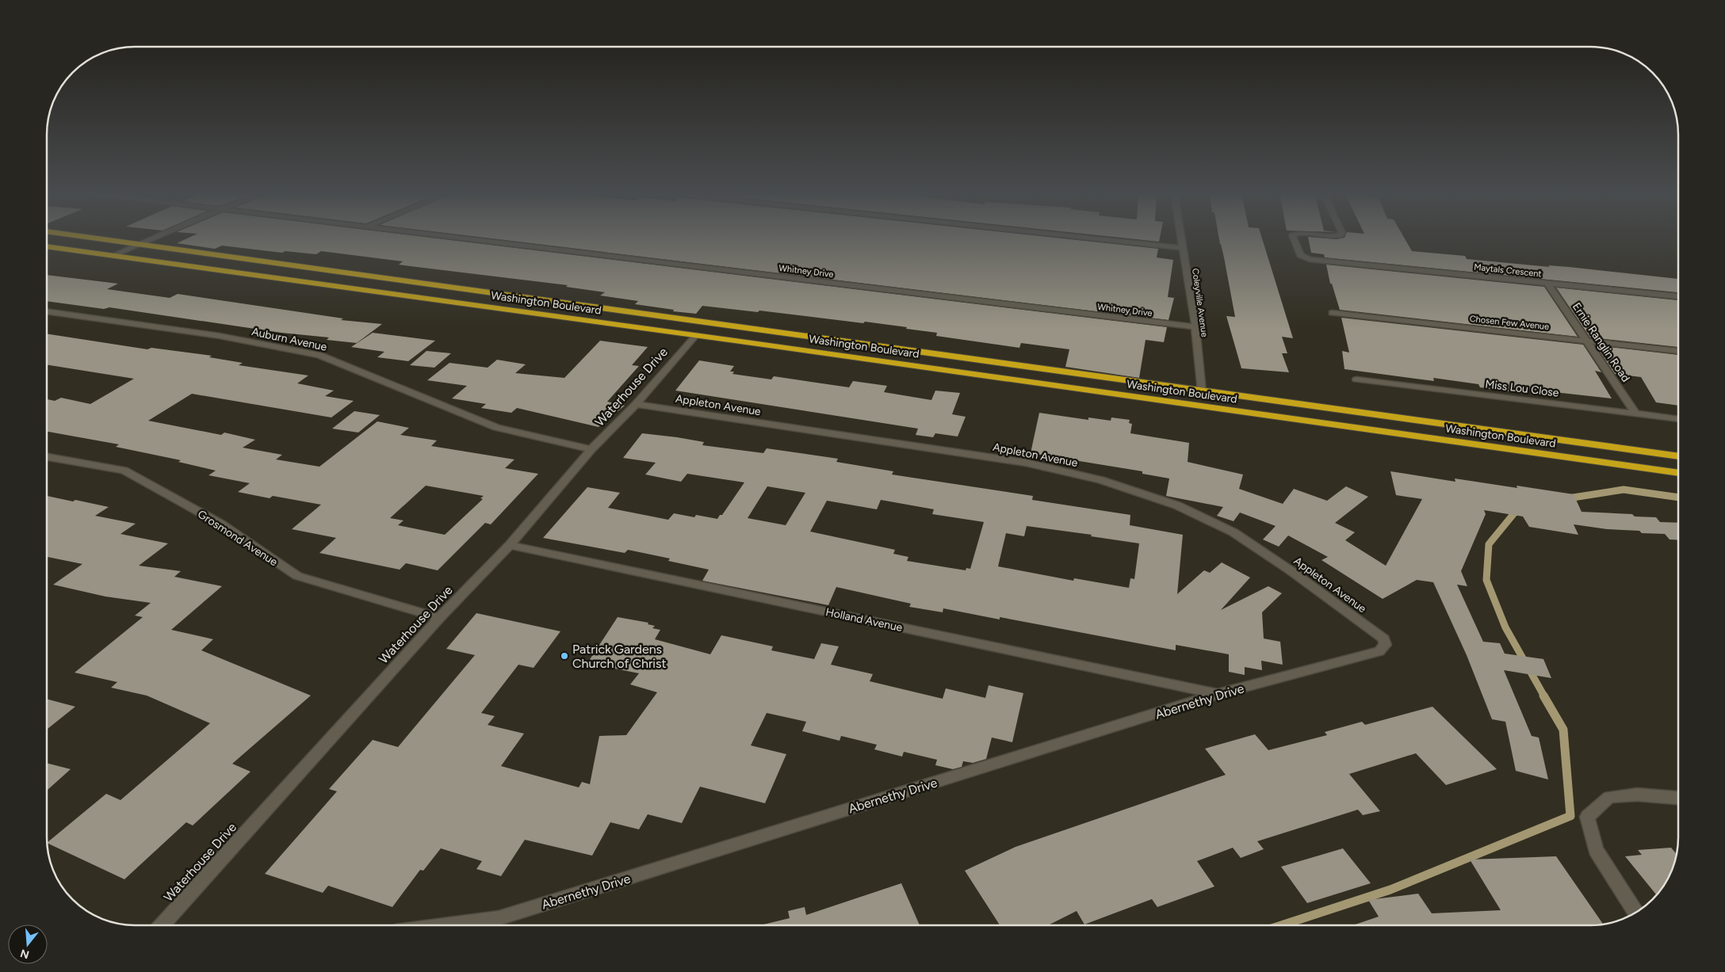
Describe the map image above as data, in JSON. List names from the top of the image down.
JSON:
{
  "streets": {
    "highway": ["Washington Boulevard"],
    "street": [
      "Maytals Crescent",
      "Whitney Drive",
      "Coleyville Avenue",
      "Chosen Few Avenue",
      "Auburn Avenue",
      "Ernie Ranglin Road",
      "Waterhouse Drive",
      "Miss Lou Close",
      "Appleton Avenue",
      "Grosmond Avenue",
      "Holland Avenue",
      "Abernethy Drive"
    ]
  },
  "crossings": [
    ["Maytals Crescent", "Ernie Ranglin Road"],
    ["Whitney Drive", "Coleyville Avenue"],
    ["Washington Boulevard", "Coleyville Avenue"],
    ["Washington Boulevard", "Waterhouse Drive"],
    ["Chosen Few Avenue", "Ernie Ranglin Road"],
    ["Auburn Avenue", "Waterhouse Drive"],
    ["Ernie Ranglin Road", "Miss Lou Close"],
    ["Waterhouse Drive", "Appleton Avenue"],
    ["Waterhouse Drive", "Grosmond Avenue"],
    ["Waterhouse Drive", "Holland Avenue"],
    ["Appleton Avenue", "Abernethy Drive"],
    ["Holland Avenue", "Abernethy Drive"]
  ],
  "places": ["Patrick Gardens Church of Christ"],
  "north": "bottom"
}
